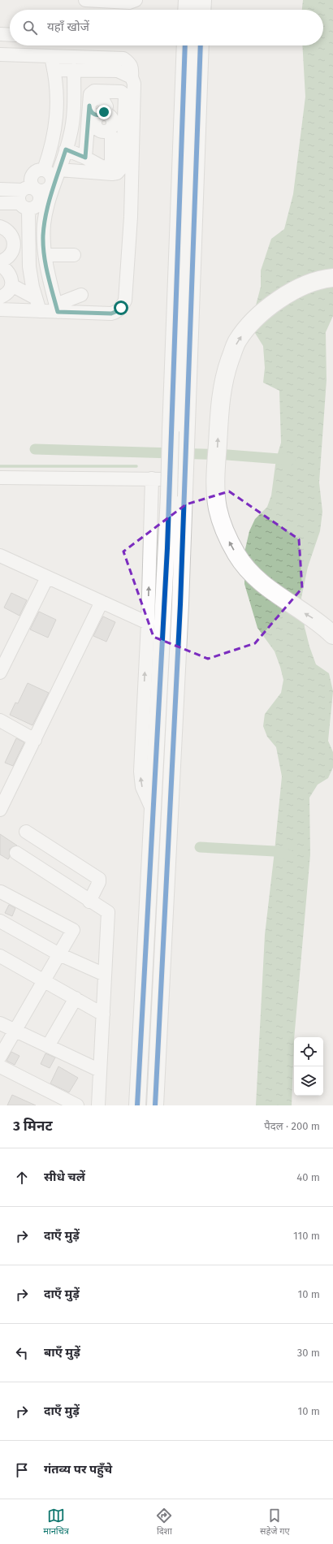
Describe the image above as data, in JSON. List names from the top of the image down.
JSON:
{
  "page": {
    "search": "यहाँ खोजें",
    "heading": ["3 मिनट", "पैदल · 200 m"],
    "list": [
      ["सीधे चलें", "40 m"],
      ["दाएँ मुड़ें", "110 m"],
      ["दाएँ मुड़ें", "10 m"],
      ["बाएँ मुड़ें", "30 m"],
      ["दाएँ मुड़ें", "10 m"],
      "गंतव्य पर पहुँचे"
    ],
    "nav": ["मानचित्र", "दिशा", "सहेजे गए"]
  }
}
